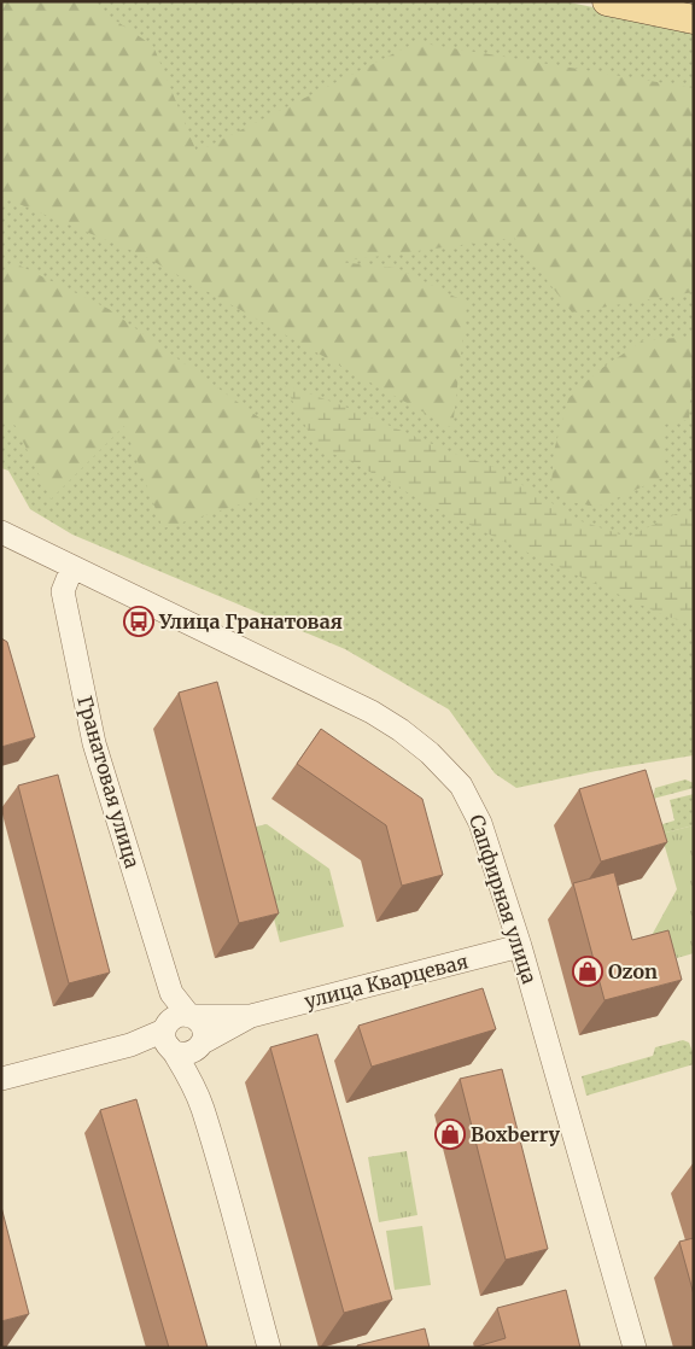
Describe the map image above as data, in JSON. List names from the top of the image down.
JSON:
{
  "streets": {
    "street": ["Гранатовая улица", "Сапфирная улица", "улица Кварцевая"]
  },
  "crossings": [
    ["Гранатовая улица", "Сапфирная улица"],
    ["Сапфирная улица", "улица Кварцевая"]
  ],
  "places": {
    "bus stop": ["Улица Гранатовая"],
    "shop": ["Ozon", "Boxberry"]
  }
}
